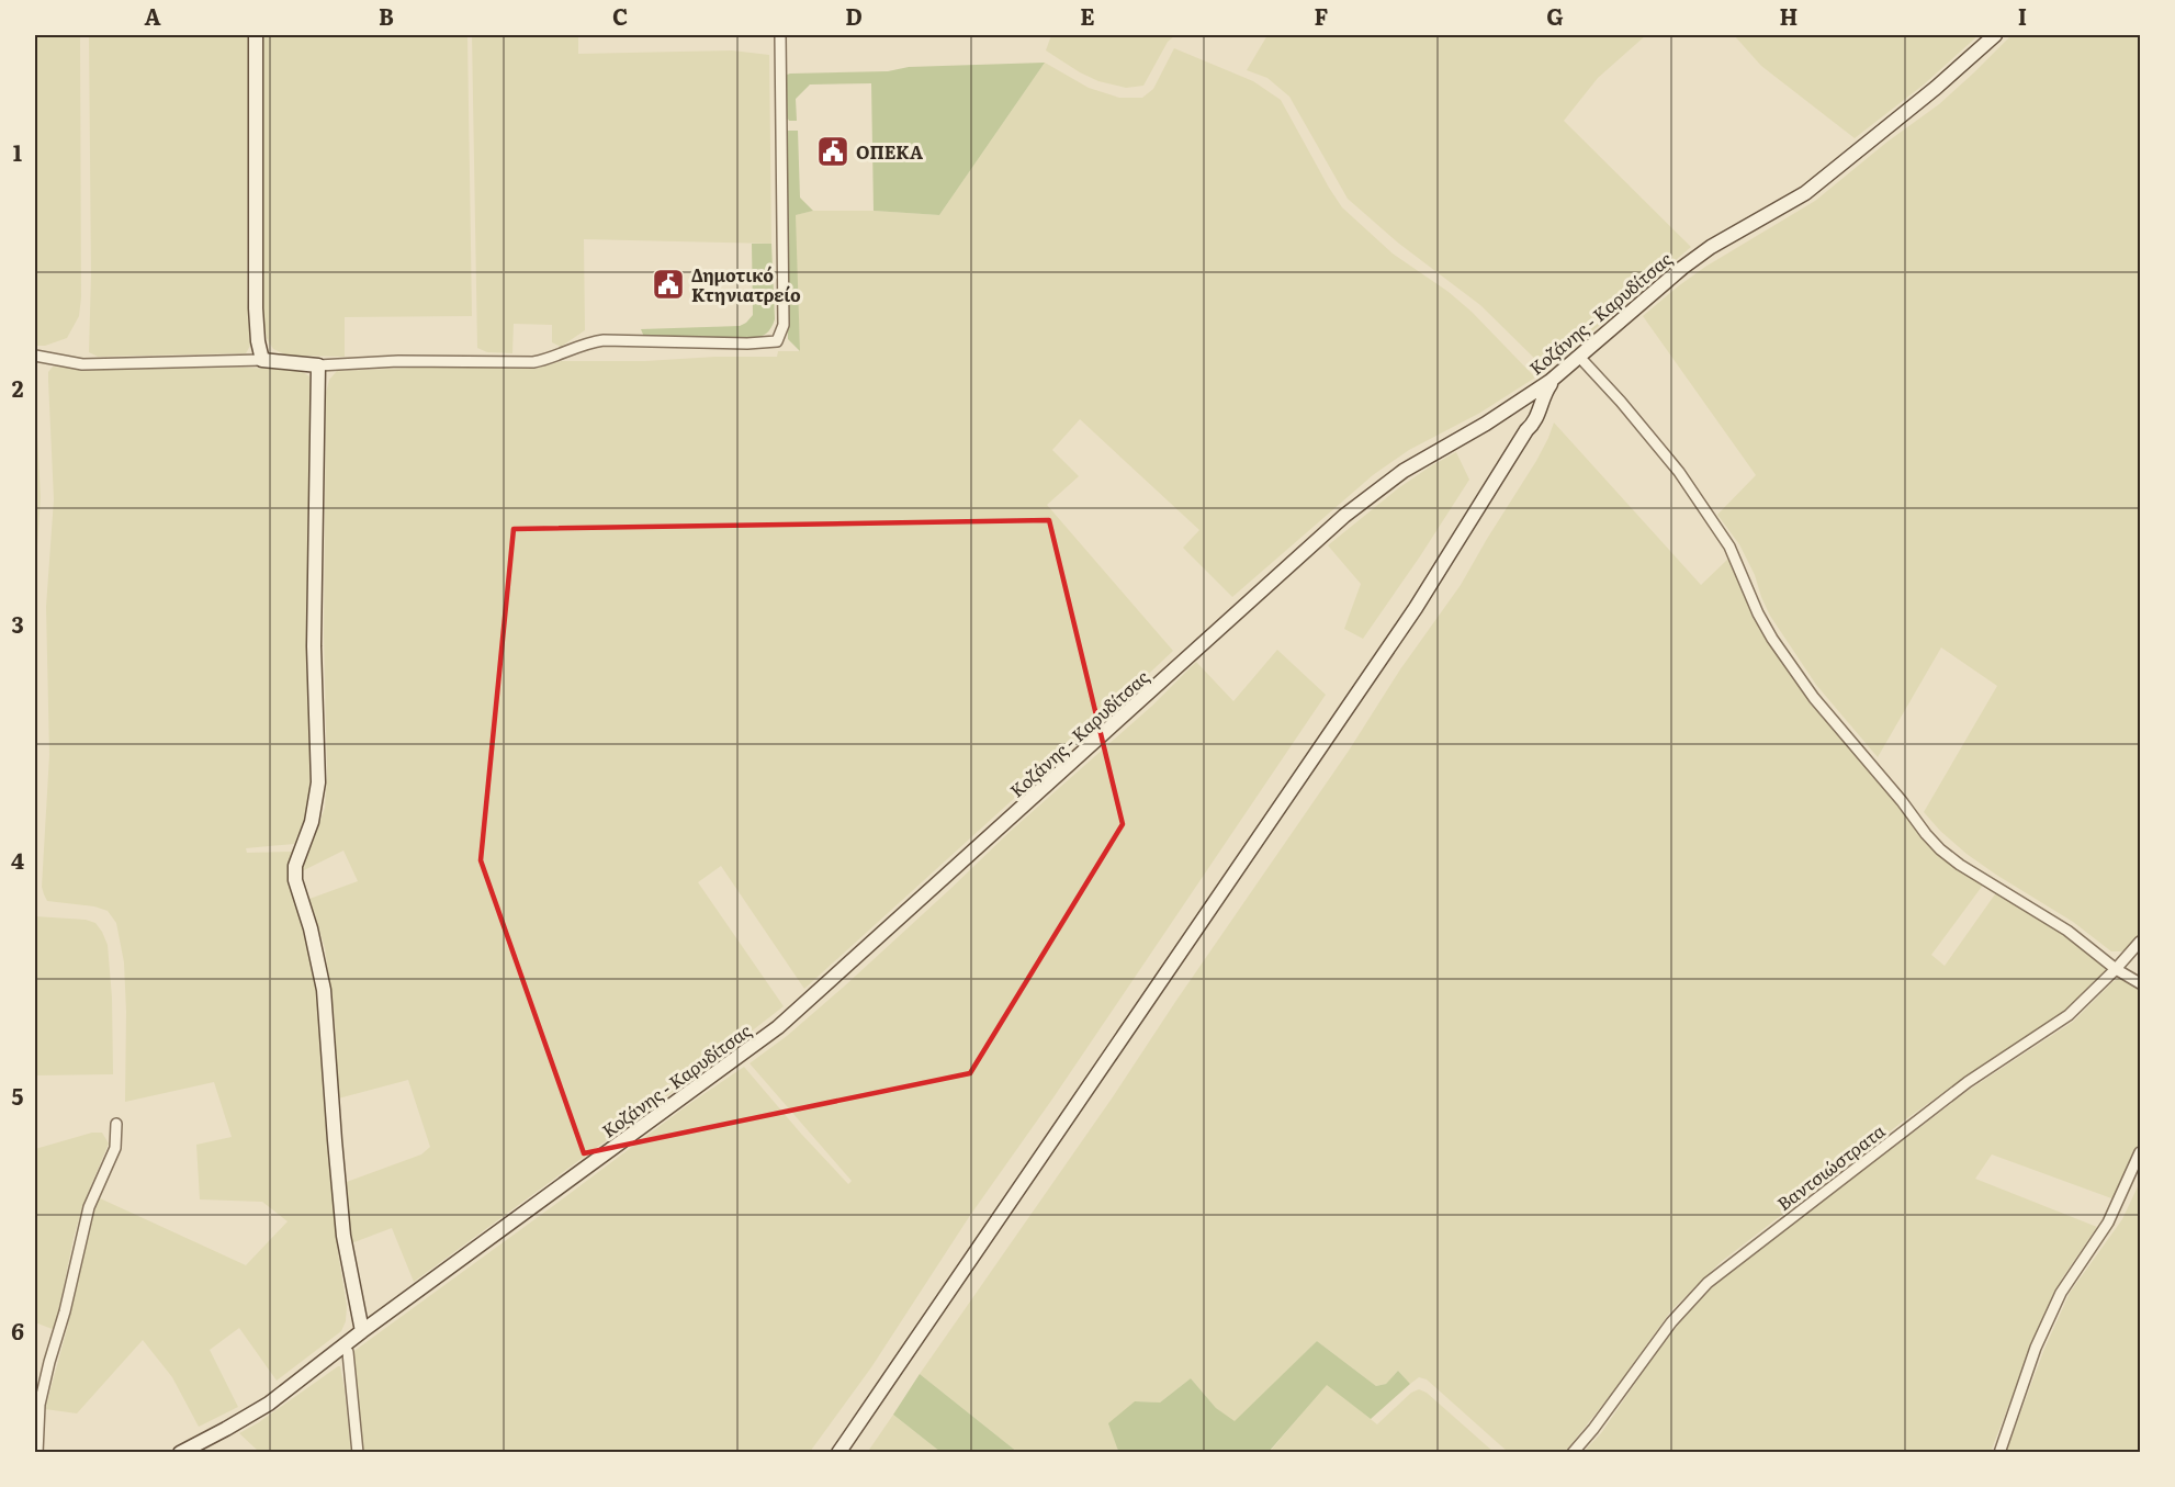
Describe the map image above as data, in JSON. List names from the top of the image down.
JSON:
{
  "streets": {
    "street": ["Κοζάνης - Καρυδίτσας", "Βαντσιώστρατα"]
  },
  "places": {
    "public building": ["ΟΠΕΚΑ", "Δημοτικό Κτηνιατρείο"]
  },
  "grid": {
    "columns": [
      "A",
      "B",
      "C",
      "D",
      "E",
      "F",
      "G",
      "H",
      "I"
    ],
    "rows": [
      "1",
      "2",
      "3",
      "4",
      "5",
      "6"
    ]
  }
}
